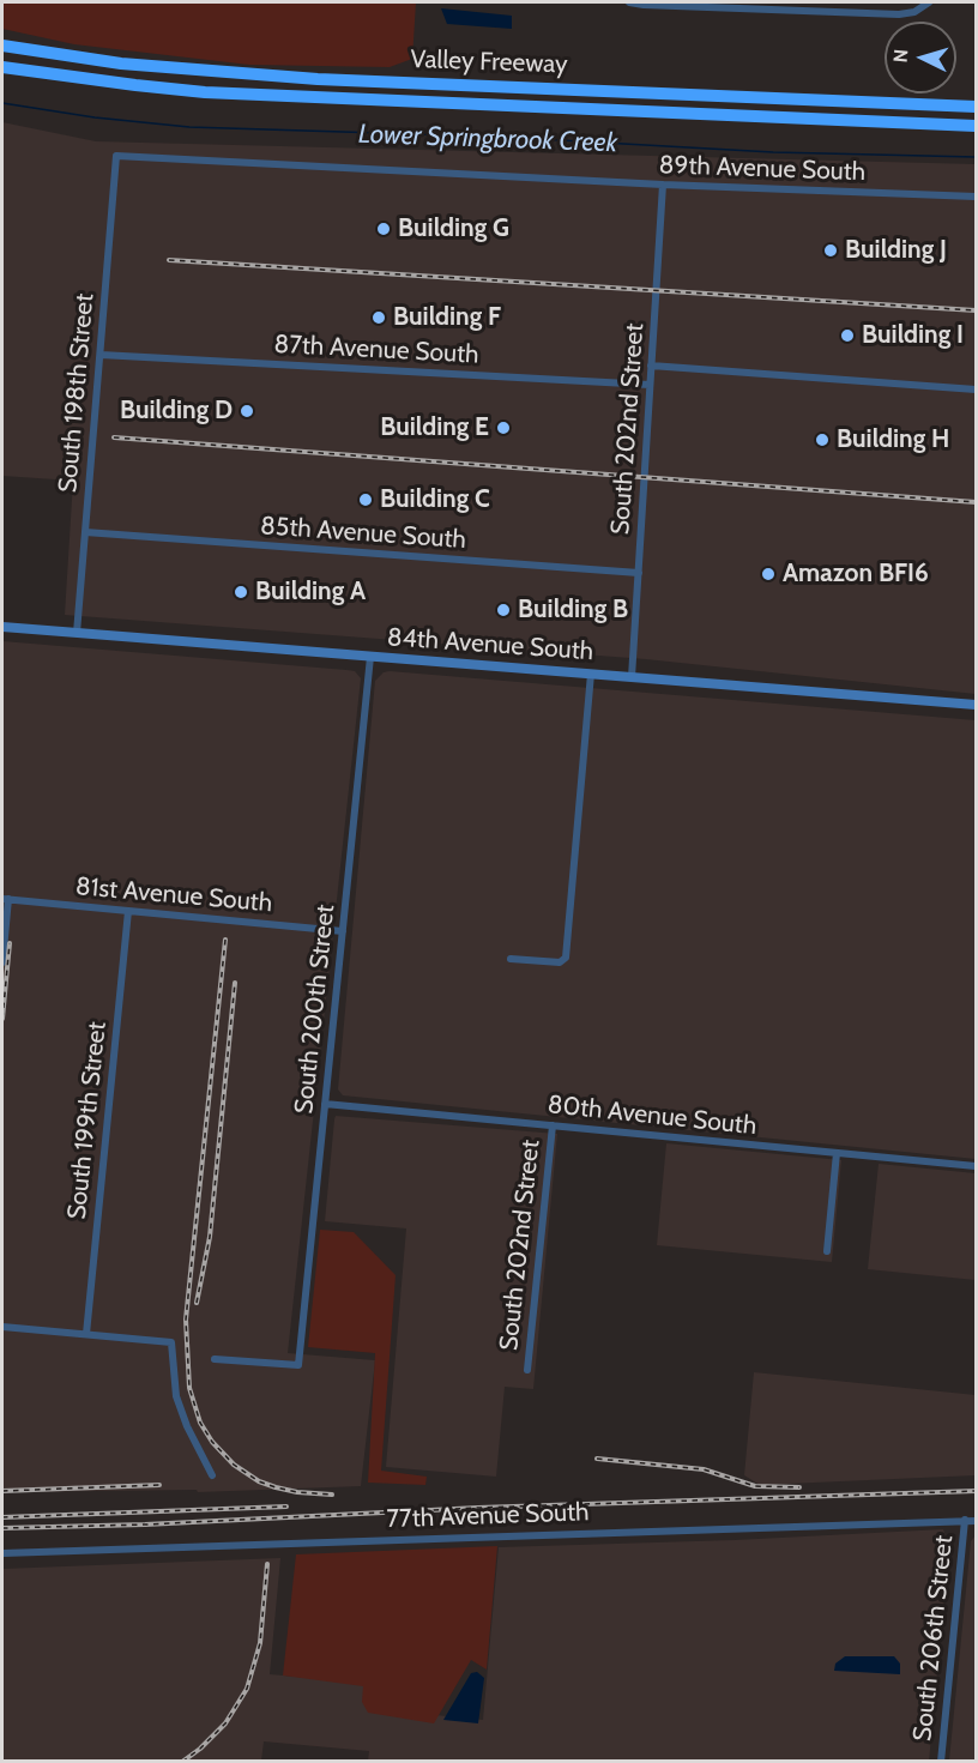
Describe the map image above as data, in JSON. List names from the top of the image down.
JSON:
{
  "streets": {
    "highway": ["Valley Freeway"],
    "main road": ["84th Avenue South"],
    "street": [
      "89th Avenue South",
      "87th Avenue South",
      "South 198th Street",
      "South 202nd Street",
      "85th Avenue South",
      "81st Avenue South",
      "South 200th Street",
      "80th Avenue South",
      "South 199th Street",
      "77th Avenue South",
      "South 206th Street"
    ]
  },
  "crossings": [
    ["89th Avenue South", "South 198th Street"],
    ["89th Avenue South", "South 202nd Street"],
    ["87th Avenue South", "South 198th Street"],
    ["87th Avenue South", "South 202nd Street"],
    ["South 198th Street", "85th Avenue South"],
    ["South 198th Street", "84th Avenue South"],
    ["South 202nd Street", "85th Avenue South"],
    ["South 202nd Street", "84th Avenue South"],
    ["South 202nd Street", "80th Avenue South"],
    ["84th Avenue South", "South 200th Street"],
    ["81st Avenue South", "South 200th Street"],
    ["81st Avenue South", "South 199th Street"],
    ["South 200th Street", "80th Avenue South"],
    ["77th Avenue South", "South 206th Street"]
  ],
  "water": ["Lower Springbrook Creek"],
  "places": [
    "Building G",
    "Building J",
    "Building F",
    "Building I",
    "Building D",
    "Building E",
    "Building H",
    "Building C",
    "Amazon BFI6",
    "Building A",
    "Building B"
  ],
  "north": "left"
}
